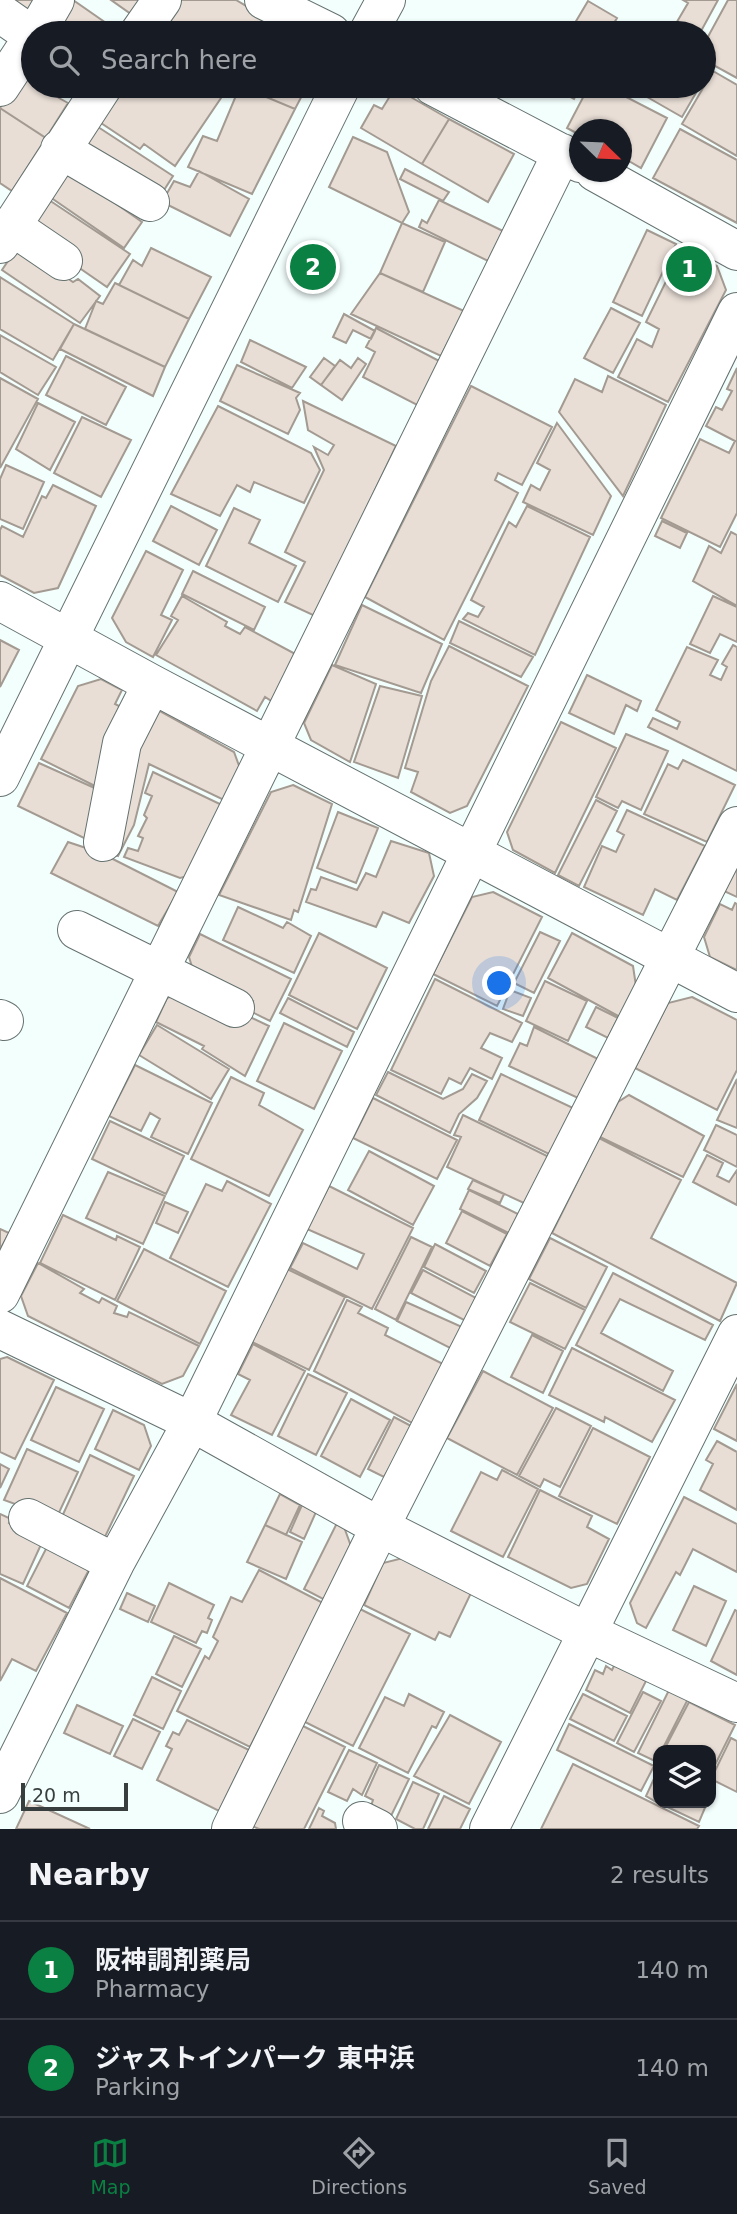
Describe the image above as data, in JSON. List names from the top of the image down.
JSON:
{
  "scale_bar": "20 m",
  "north": "bottom right",
  "page": {
    "search": "Search here",
    "pins": ["2", "1"],
    "scale": "20 m",
    "heading": ["Nearby", "2 results"],
    "list": [
      {
        "mark": "1",
        "name": "阪神調剤薬局",
        "note": "Pharmacy",
        "value": "140 m"
      },
      {
        "mark": "2",
        "name": "ジャストインパーク 東中浜",
        "note": "Parking",
        "value": "140 m"
      }
    ],
    "nav": ["Map", "Directions", "Saved"]
  }
}
